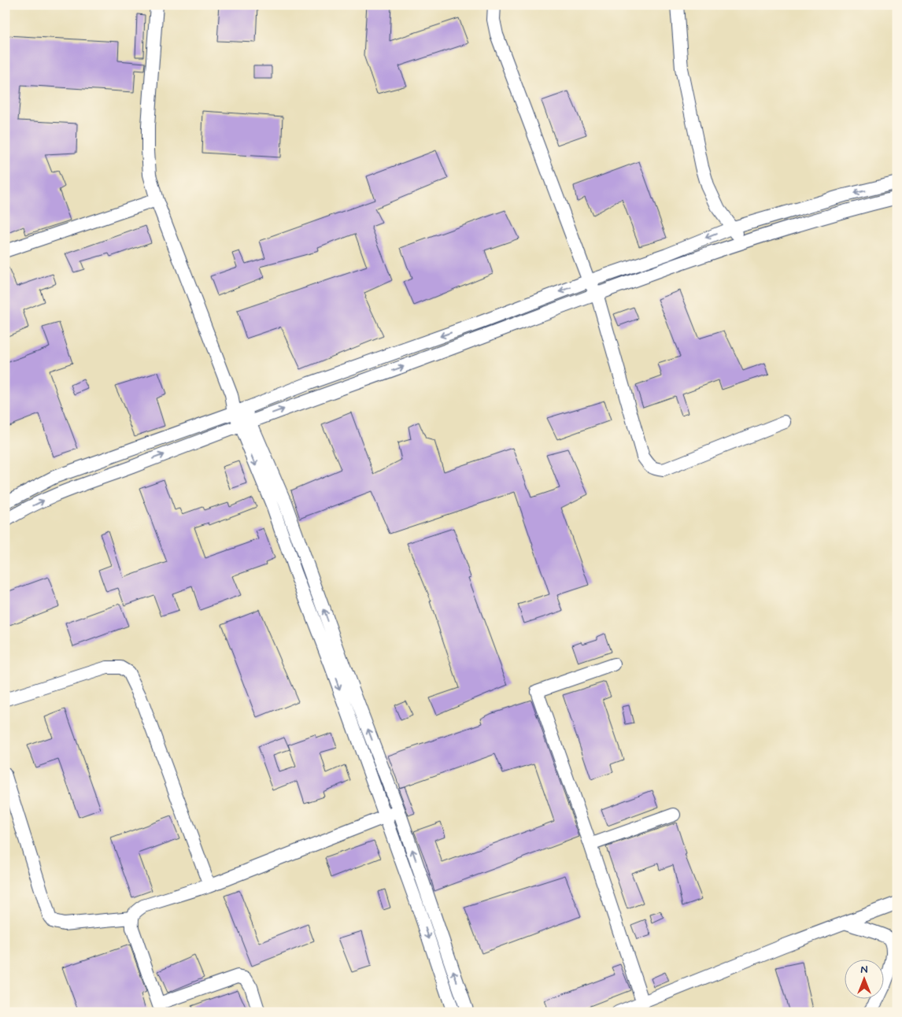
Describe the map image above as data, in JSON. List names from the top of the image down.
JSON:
{
  "north": "top"
}
